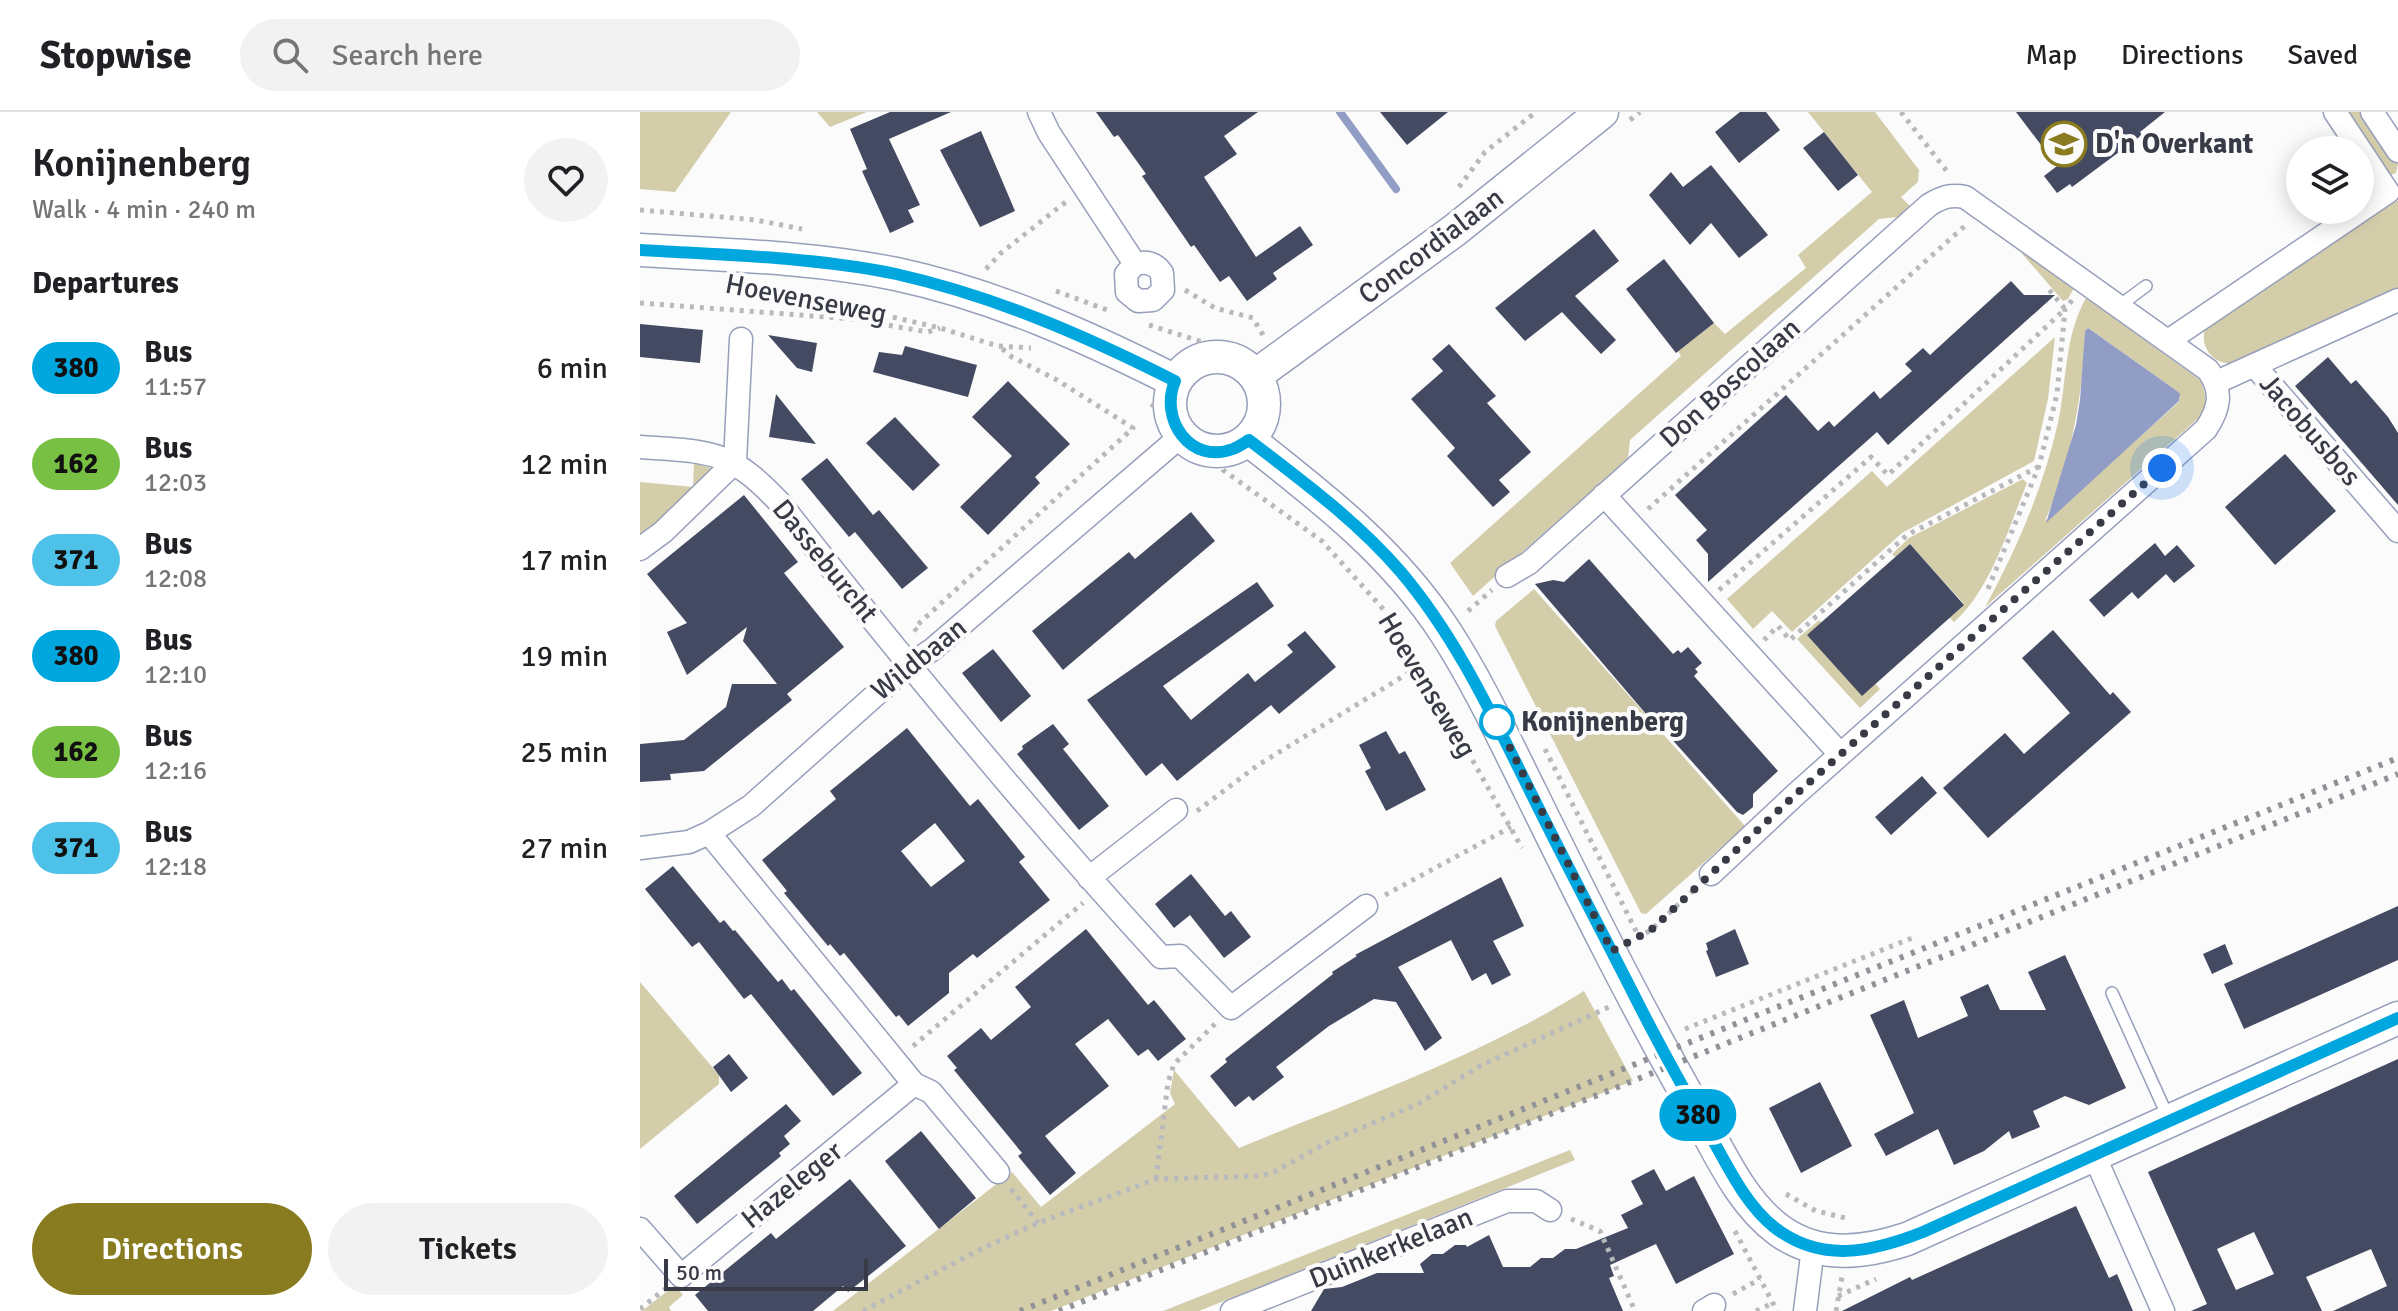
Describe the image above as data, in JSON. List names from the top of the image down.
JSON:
{
  "streets": {
    "street": [
      "Concordialaan",
      "Hoevenseweg",
      "Don Boscolaan",
      "Jacobusbos",
      "Dasseburcht",
      "Wildbaan",
      "Hazeleger",
      "Duinkerkelaan"
    ]
  },
  "crossings": [
    ["Concordialaan", "Hoevenseweg"],
    ["Concordialaan", "Wildbaan"],
    ["Hoevenseweg", "Wildbaan"],
    ["Dasseburcht", "Wildbaan"]
  ],
  "places": {
    "school or university": ["D'n Overkant"],
    "other": ["Konijnenberg"]
  },
  "lines": ["bus line 380"],
  "scale_bar": "50 m",
  "page": {
    "header": "Stopwise",
    "search": "Search here",
    "nav": ["Map", "Directions", "Saved"],
    "heading": [
      ["Konijnenberg", "Walk · 4 min · 240 m"],
      "Departures"
    ],
    "on_map": "380",
    "list": [
      {
        "mark": "380",
        "name": "Bus",
        "note": "11:57",
        "value": "6 min"
      },
      {
        "mark": "162",
        "name": "Bus",
        "note": "12:03",
        "value": "12 min"
      },
      {
        "mark": "371",
        "name": "Bus",
        "note": "12:08",
        "value": "17 min"
      },
      {
        "mark": "380",
        "name": "Bus",
        "note": "12:10",
        "value": "19 min"
      },
      {
        "mark": "162",
        "name": "Bus",
        "note": "12:16",
        "value": "25 min"
      },
      {
        "mark": "371",
        "name": "Bus",
        "note": "12:18",
        "value": "27 min"
      }
    ],
    "buttons": ["Directions", "Tickets"],
    "scale": "50 m"
  }
}
